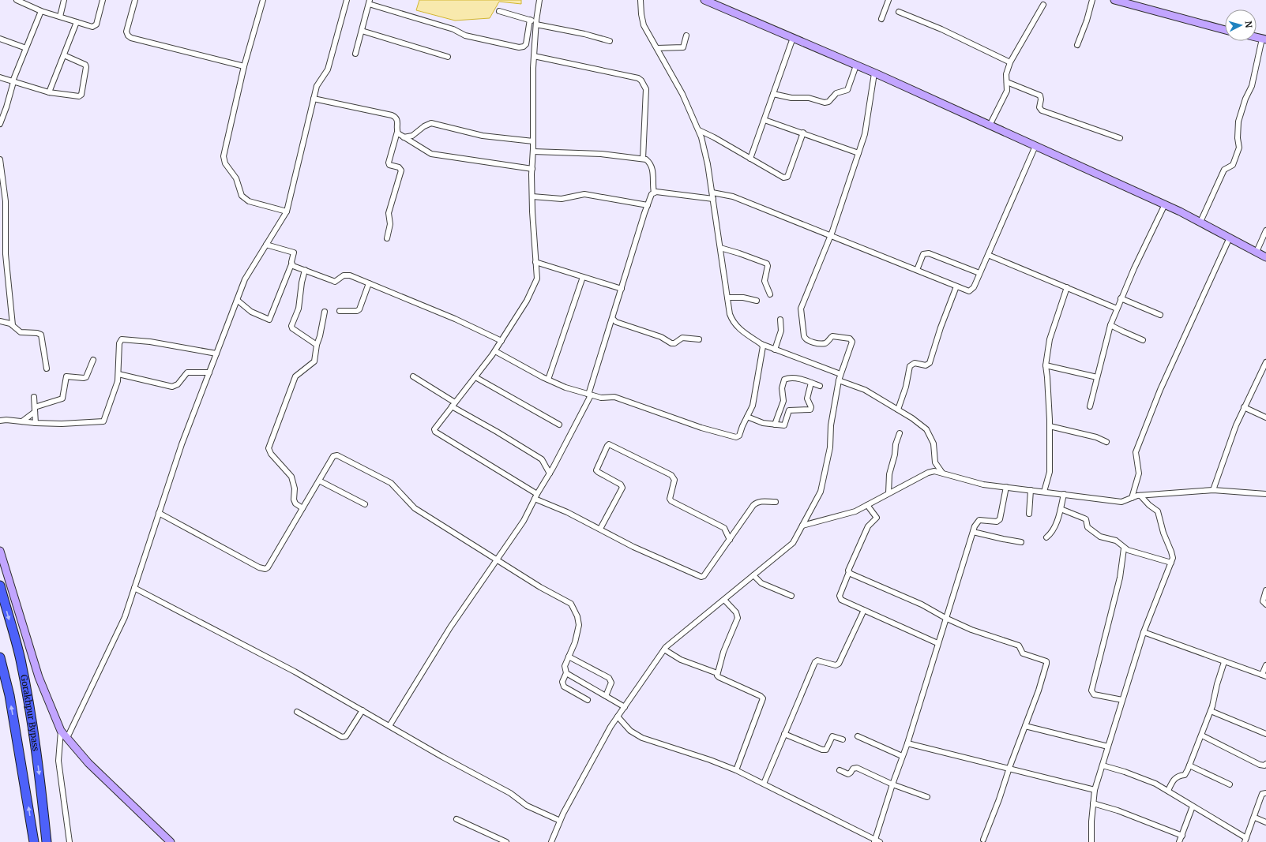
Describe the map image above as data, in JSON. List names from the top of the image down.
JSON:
{
  "streets": {
    "highway": ["Gorakhpur Bypass"]
  },
  "north": "right"
}
